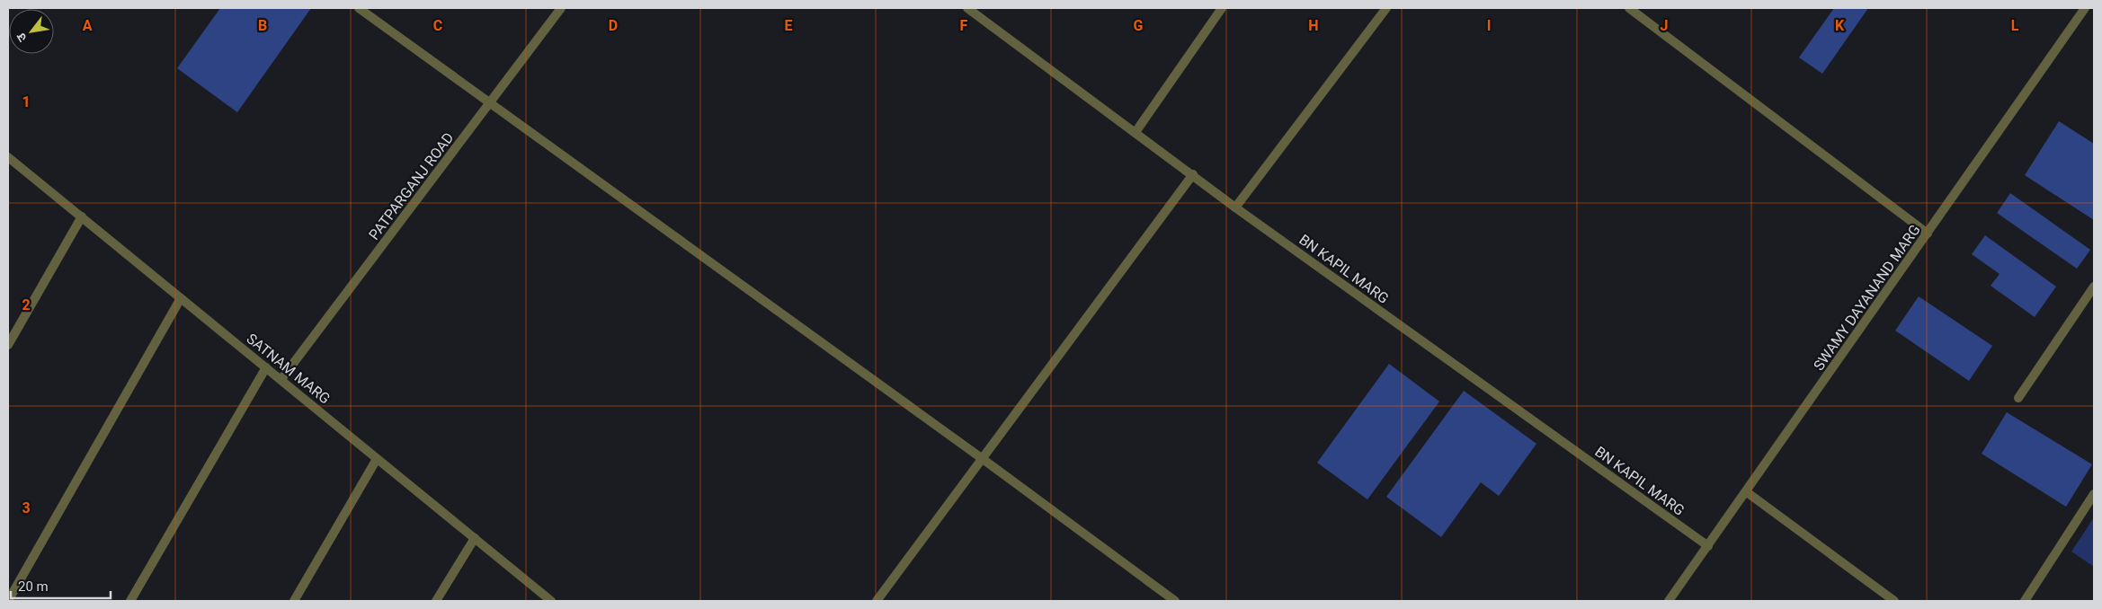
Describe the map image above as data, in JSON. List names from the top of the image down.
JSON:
{
  "streets": {
    "street": [
      "PATPARGANJ ROAD",
      "BN KAPIL MARG",
      "SWAMY DAYANAND MARG",
      "SATNAM MARG"
    ]
  },
  "crossings": [
    ["PATPARGANJ ROAD", "SATNAM MARG"],
    ["BN KAPIL MARG", "SWAMY DAYANAND MARG"]
  ],
  "scale_bar": "20 m",
  "north": "bottom left",
  "grid": {
    "columns": [
      "A",
      "B",
      "C",
      "D",
      "E",
      "F",
      "G",
      "H",
      "I",
      "J",
      "K",
      "L"
    ],
    "rows": ["1", "2", "3"]
  }
}
